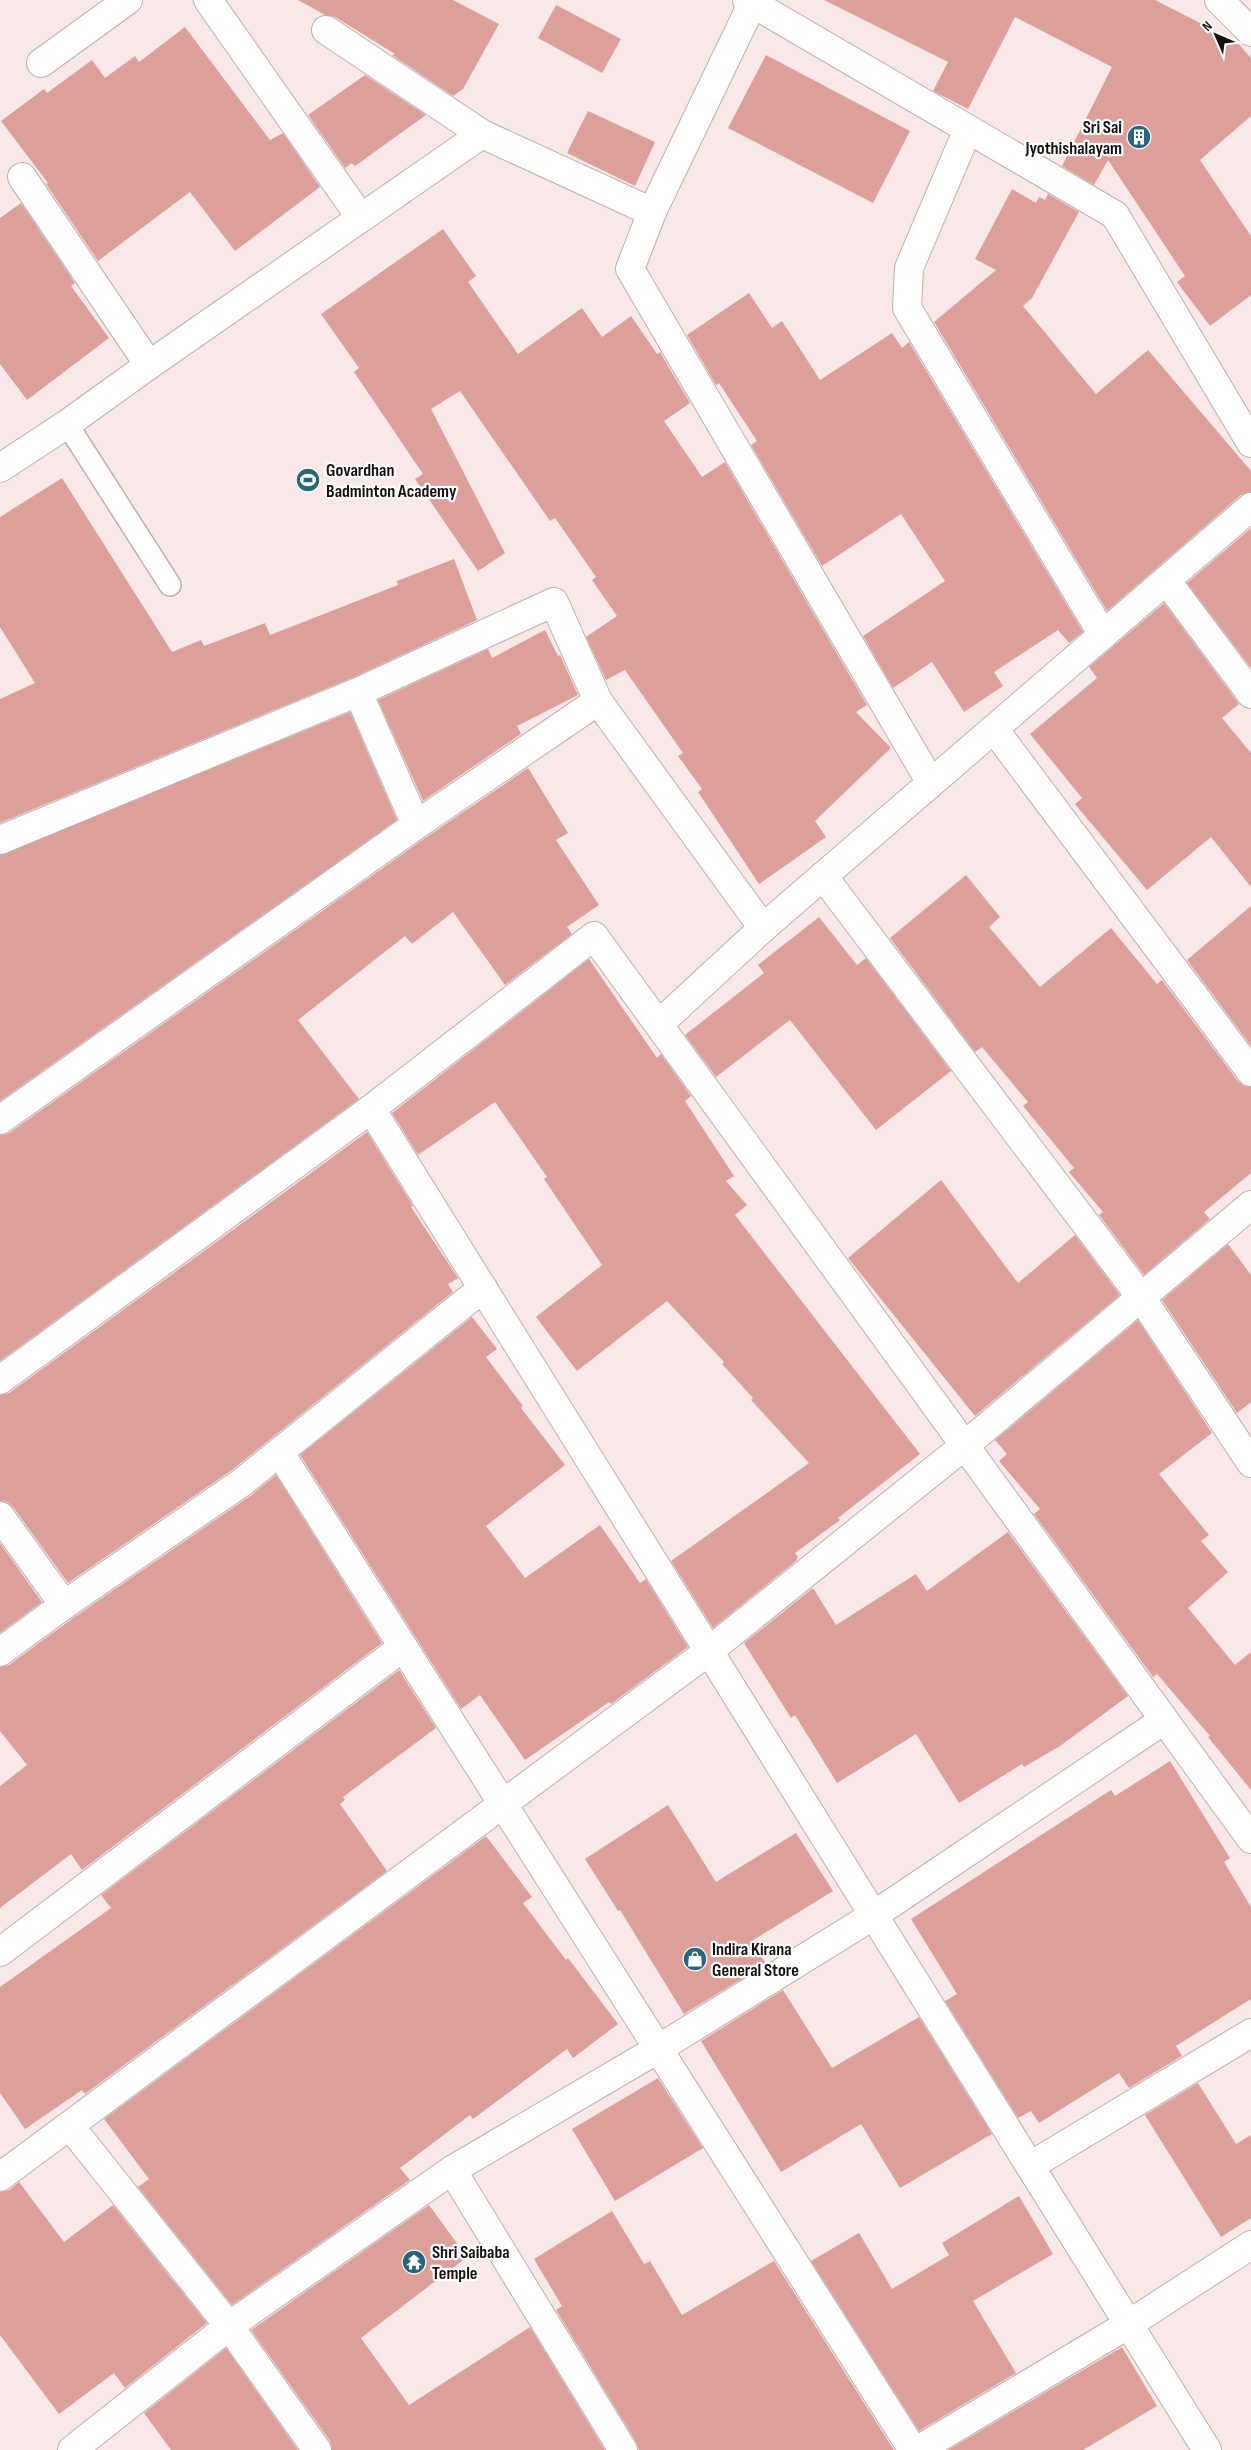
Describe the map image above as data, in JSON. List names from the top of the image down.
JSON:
{
  "places": {
    "building": ["Sri Sai Jyothishalayam"],
    "sports": ["Govardhan Badminton Academy"],
    "shop": ["Indira Kirana General Store"],
    "temple": ["Shri Saibaba Temple"]
  },
  "north": "top left"
}
